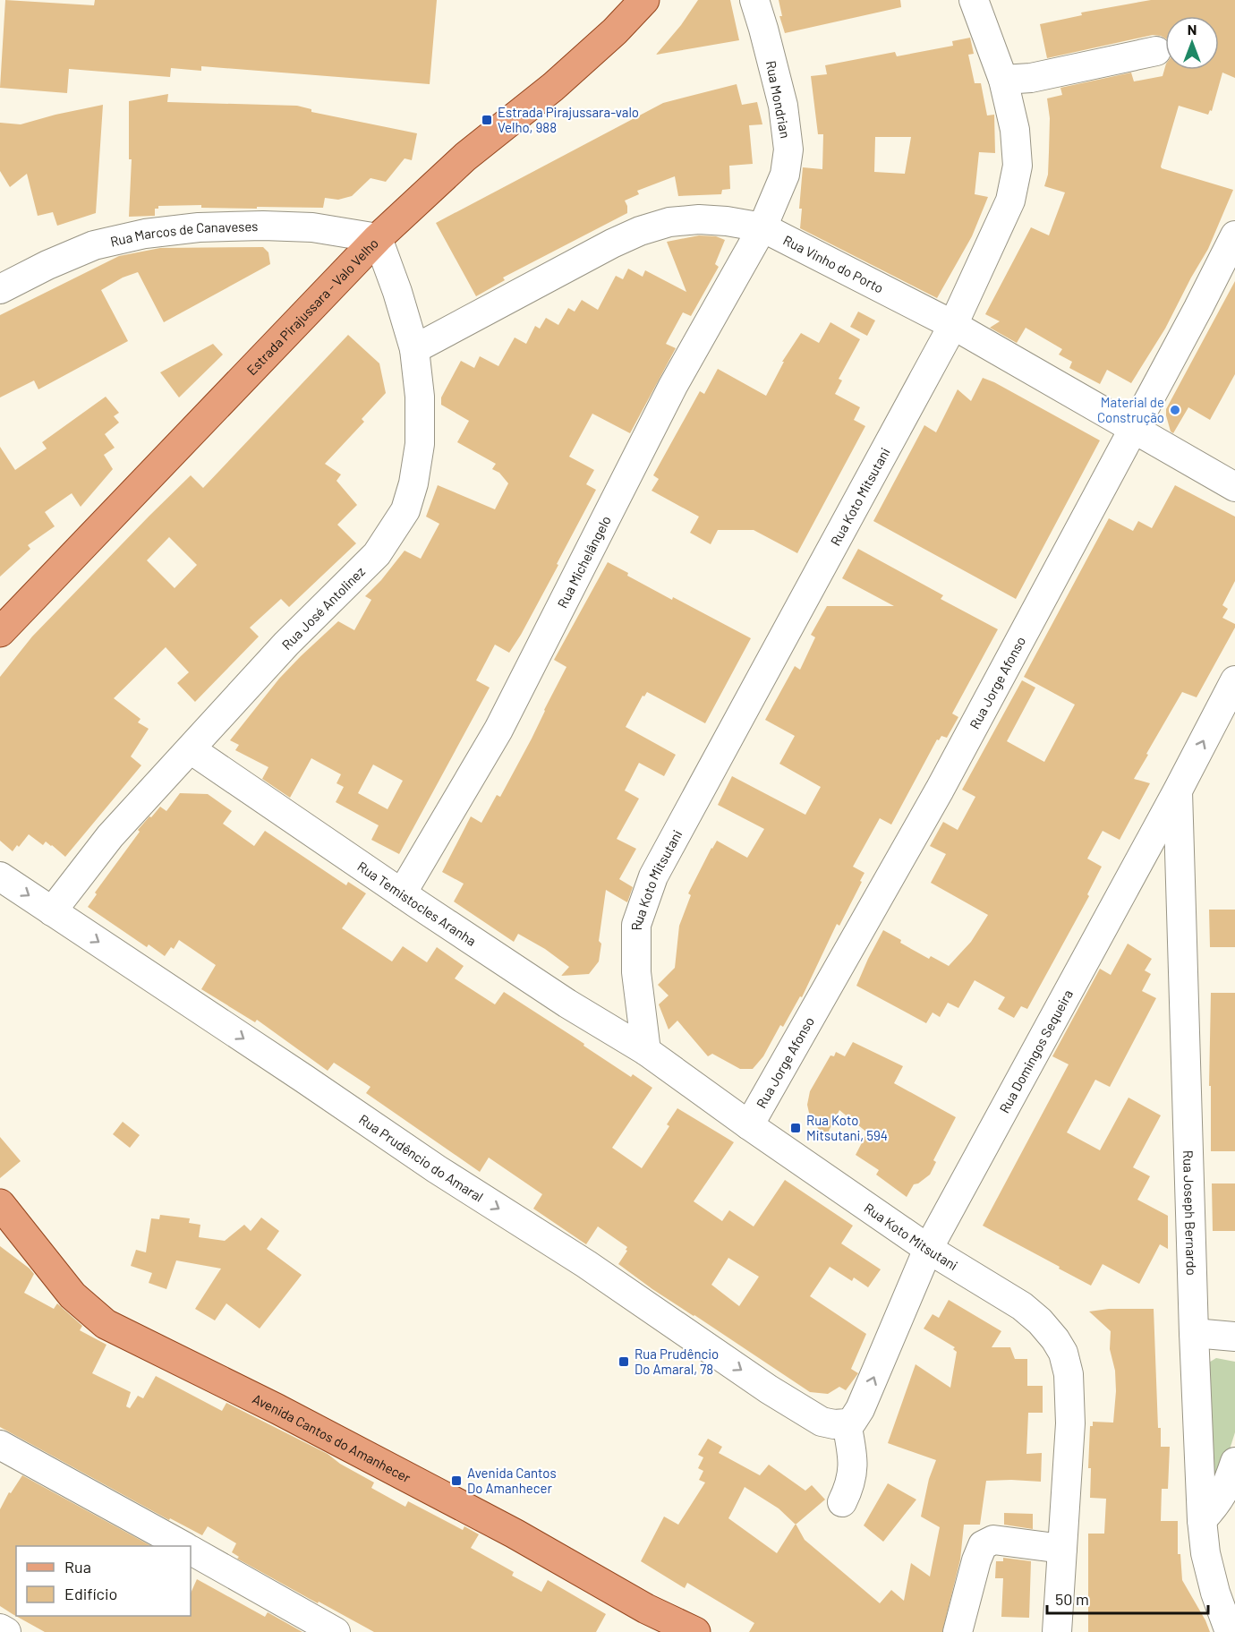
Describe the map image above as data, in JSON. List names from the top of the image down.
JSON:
{
  "streets": {
    "main road": ["Estrada Pirajussara - Valo Velho", "Avenida Cantos do Amanhecer"],
    "street": [
      "Rua Mondrian",
      "Rua Marcos de Canaveses",
      "Rua Vinho do Porto",
      "Rua Koto Mitsutani",
      "Rua Michelângelo",
      "Rua José Antolinez",
      "Rua Jorge Afonso",
      "Rua Temistocles Aranha",
      "Rua Domingos Sequeira",
      "Rua Prudêncio do Amaral",
      "Rua Joseph Bernardo"
    ]
  },
  "crossings": [
    ["Rua Mondrian", "Rua Vinho do Porto"],
    ["Rua Mondrian", "Rua Michelângelo"],
    ["Rua Marcos de Canaveses", "Estrada Pirajussara - Valo Velho"],
    ["Rua Marcos de Canaveses", "Rua José Antolinez"],
    ["Rua Vinho do Porto", "Rua Koto Mitsutani"],
    ["Rua Vinho do Porto", "Rua Michelângelo"],
    ["Rua Vinho do Porto", "Rua José Antolinez"],
    ["Rua Vinho do Porto", "Rua Jorge Afonso"],
    ["Estrada Pirajussara - Valo Velho", "Rua José Antolinez"],
    ["Rua Koto Mitsutani", "Rua Jorge Afonso"],
    ["Rua Koto Mitsutani", "Rua Temistocles Aranha"],
    ["Rua Koto Mitsutani", "Rua Domingos Sequeira"],
    ["Rua Michelângelo", "Rua Temistocles Aranha"],
    ["Rua José Antolinez", "Rua Temistocles Aranha"],
    ["Rua José Antolinez", "Rua Prudêncio do Amaral"],
    ["Rua Domingos Sequeira", "Rua Prudêncio do Amaral"],
    ["Rua Domingos Sequeira", "Rua Joseph Bernardo"]
  ],
  "one_way": ["Rua Domingos Sequeira", "Rua Prudêncio do Amaral"],
  "places": {
    "transit": [
      "Estrada Pirajussara-valo Velho, 988",
      "Rua Koto Mitsutani, 594",
      "Rua Prudêncio Do Amaral, 78",
      "Avenida Cantos Do Amanhecer"
    ],
    "other": ["Material de Construção"]
  },
  "legend": ["Rua", "Edifício"],
  "scale_bar": "50 m",
  "north": "top"
}
